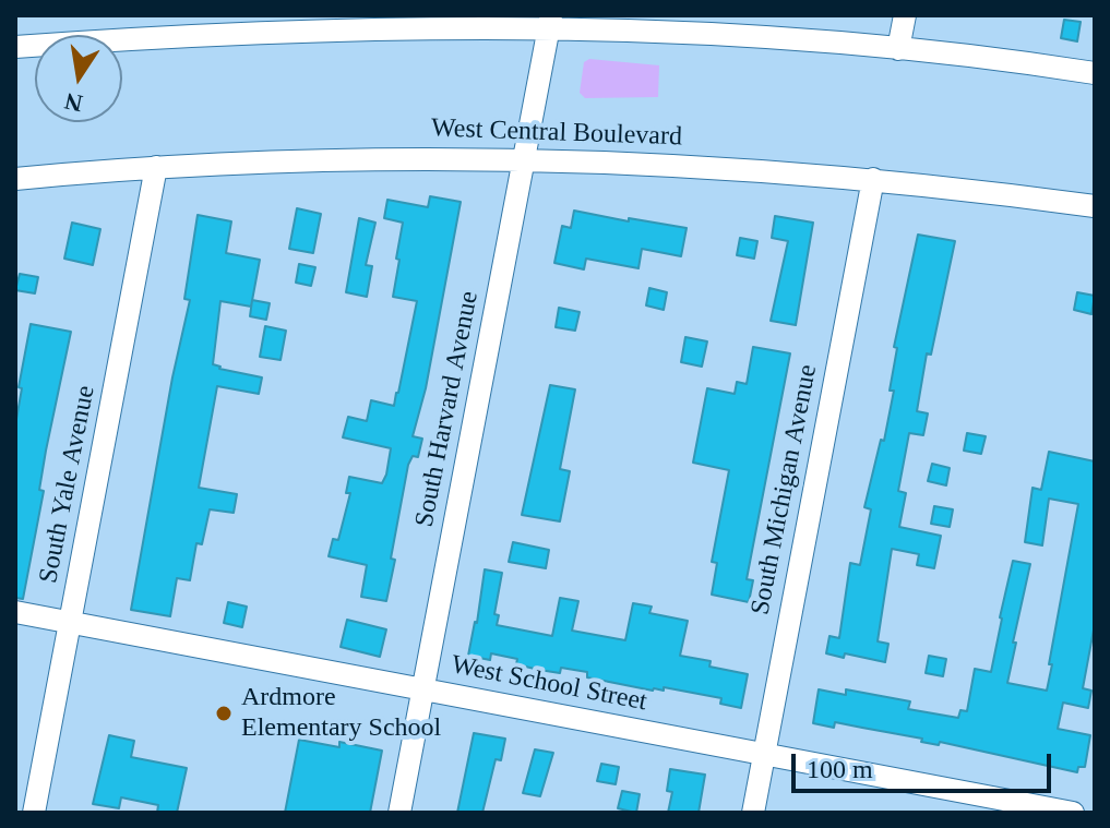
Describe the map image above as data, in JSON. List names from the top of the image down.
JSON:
{
  "streets": {
    "street": [
      "West Central Boulevard",
      "South Harvard Avenue",
      "South Yale Avenue",
      "South Michigan Avenue",
      "West School Street"
    ]
  },
  "crossings": [
    ["West Central Boulevard", "South Harvard Avenue"],
    ["West Central Boulevard", "South Yale Avenue"],
    ["West Central Boulevard", "South Michigan Avenue"],
    ["South Harvard Avenue", "West School Street"],
    ["South Yale Avenue", "West School Street"],
    ["South Michigan Avenue", "West School Street"]
  ],
  "places": ["Ardmore Elementary School"],
  "scale_bar": "100 m",
  "north": "bottom"
}
